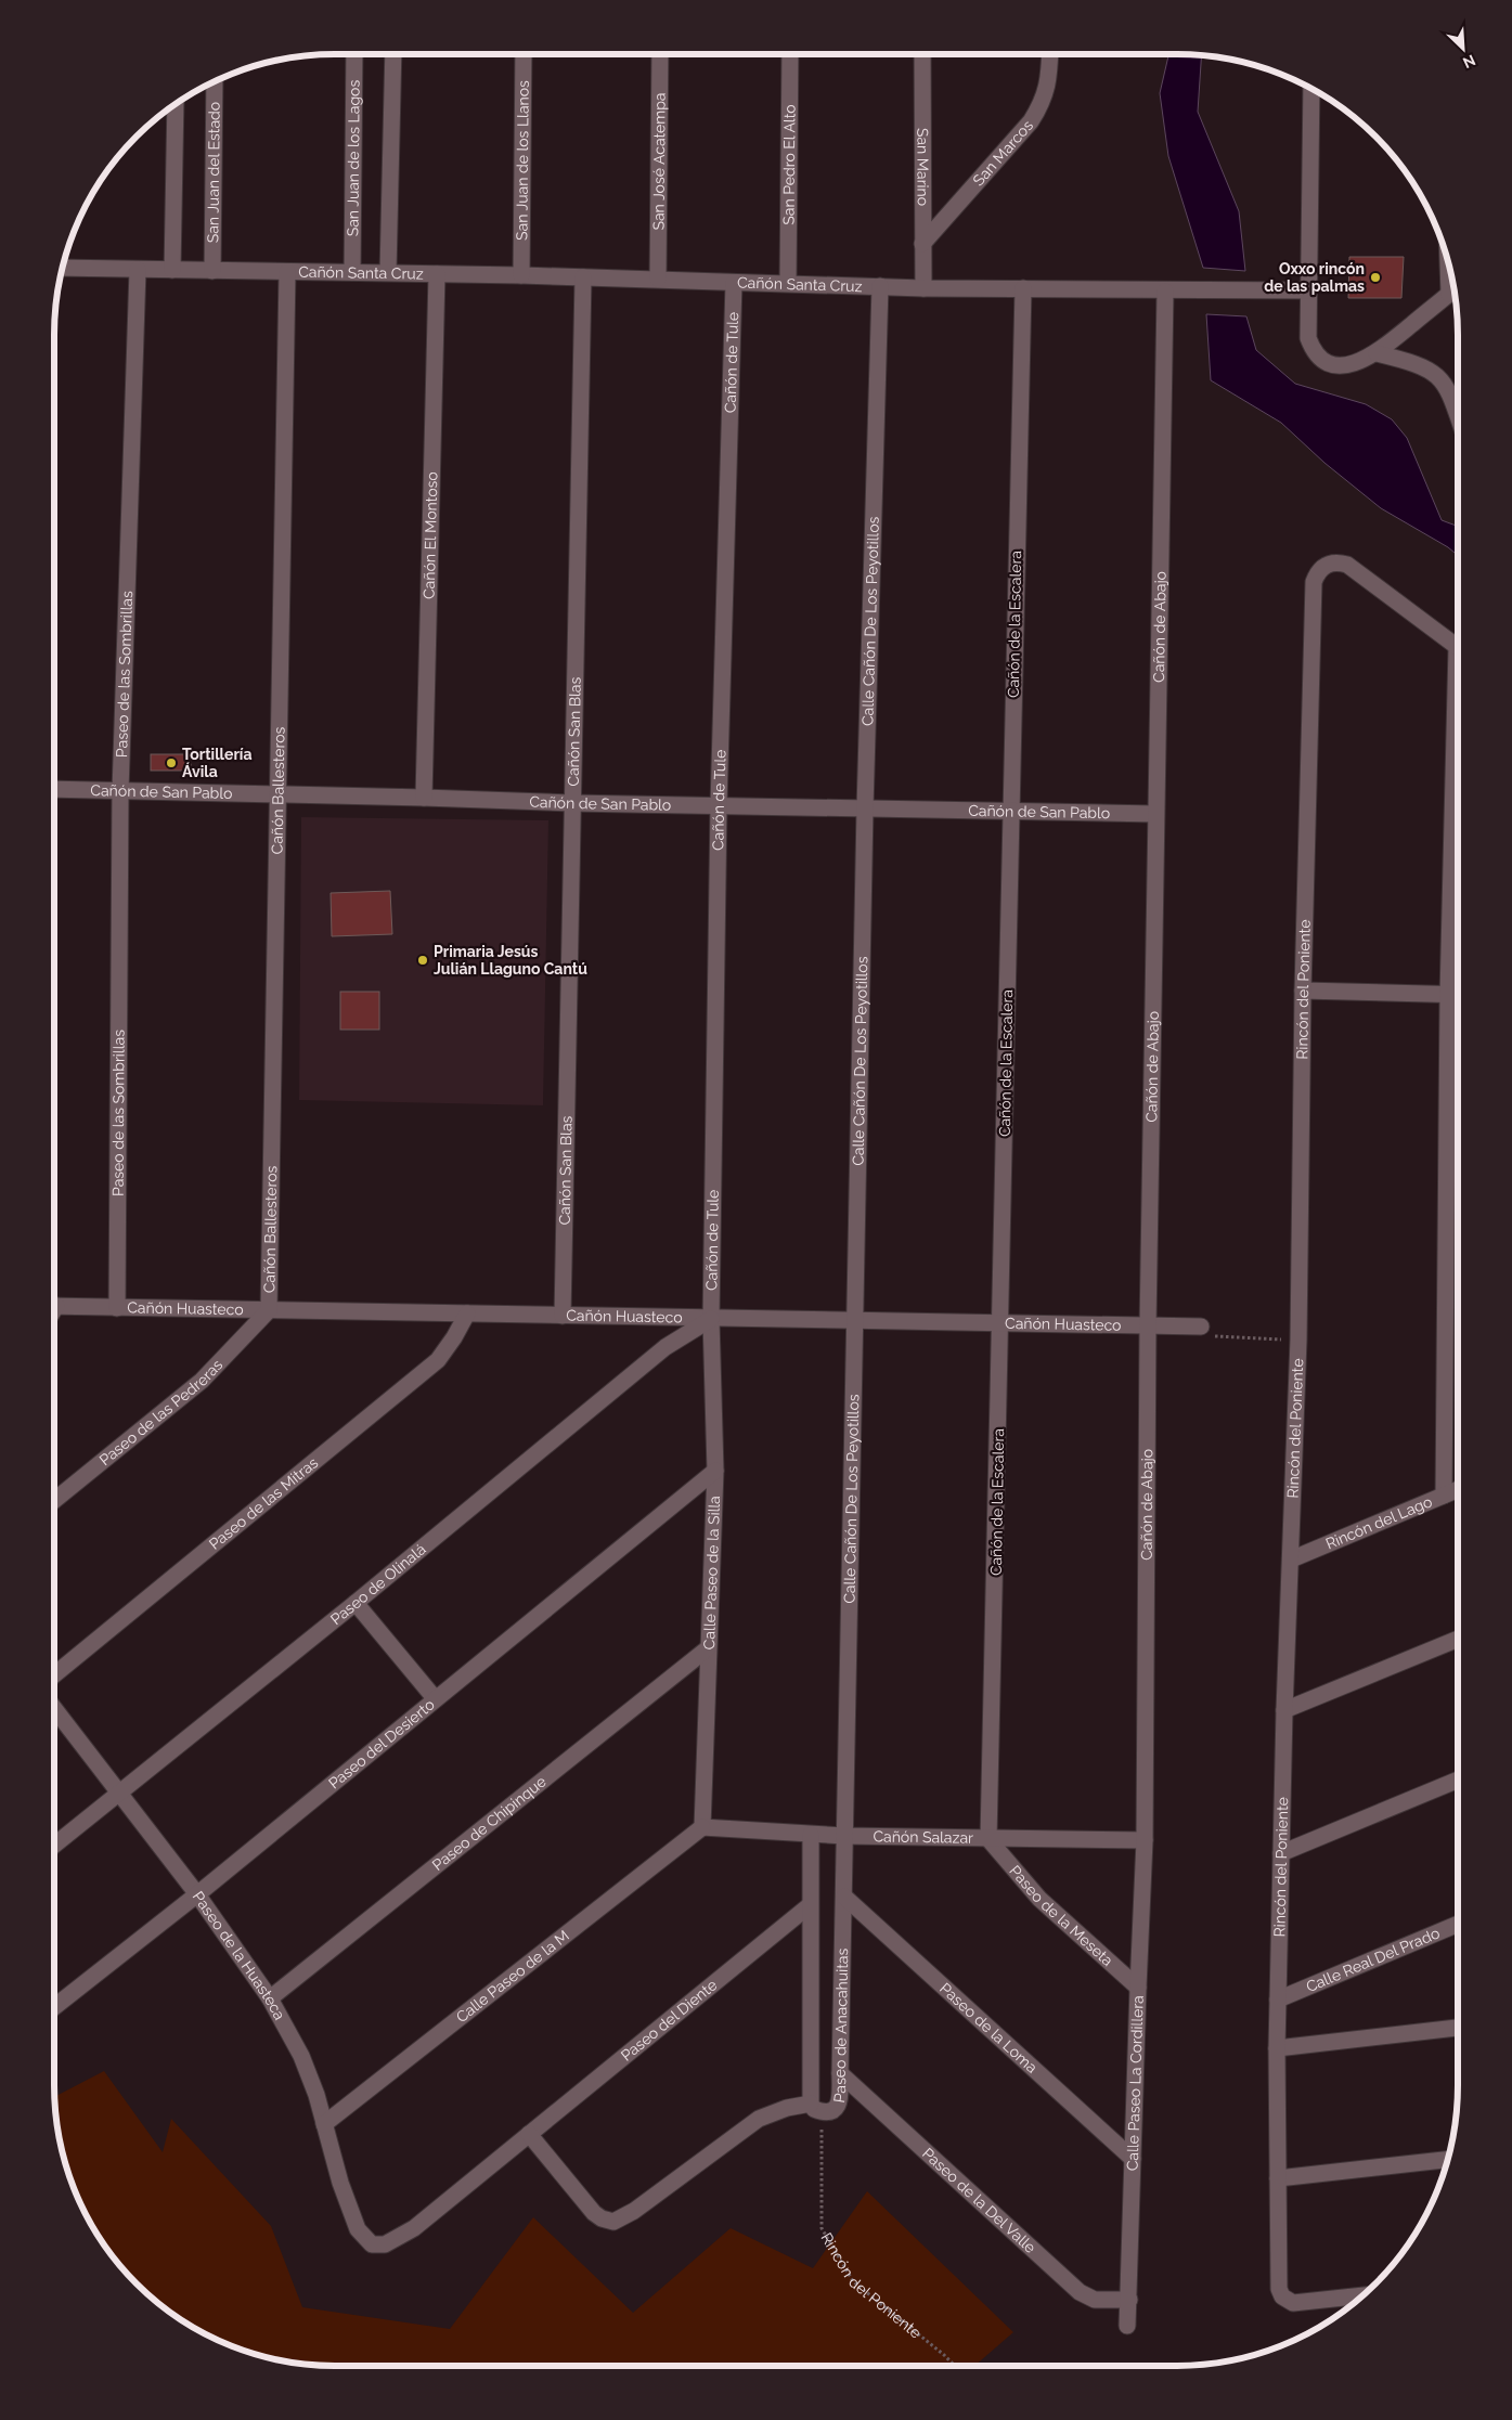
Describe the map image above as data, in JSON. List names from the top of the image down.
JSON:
{
  "streets": {
    "street": [
      "San Marcos",
      "San Juan de los Lagos",
      "San Juan de los Llanos",
      "San José Acatempa",
      "San Pedro El Alto",
      "San Marino",
      "San Juan del Estado",
      "Cañón Santa Cruz",
      "Cañón de Tule",
      "Cañón El Montoso",
      "Calle Cañón De Los Peyotillos",
      "Cañón de la Escalera",
      "Cañón de Abajo",
      "Paseo de las Sombrillas",
      "Cañón San Blas",
      "Cañón Ballesteros",
      "Cañón de San Pablo",
      "Rincón del Poniente",
      "Cañón Huasteco",
      "Paseo de las Pedreras",
      "Paseo de las Mitras",
      "Rincón del Lago",
      "Calle Paseo de la Silla",
      "Paseo de Olinalá",
      "Paseo del Desierto",
      "Paseo de Chipinque",
      "Cañón Salazar",
      "Paseo de la Meseta",
      "Paseo de la Huasteca",
      "Calle Real Del Prado",
      "Calle Paseo de la M",
      "Paseo del Diente",
      "Paseo de Anacahuitas",
      "Paseo de la Loma",
      "Calle Paseo La Cordillera",
      "Paseo de la Del Valle"
    ]
  },
  "crossings": [
    ["San Marcos", "San Marino"],
    ["San Juan de los Lagos", "Cañón Santa Cruz"],
    ["San Juan de los Llanos", "Cañón Santa Cruz"],
    ["San José Acatempa", "Cañón Santa Cruz"],
    ["San Pedro El Alto", "Cañón Santa Cruz"],
    ["San Marino", "Cañón Santa Cruz"],
    ["San Juan del Estado", "Cañón Santa Cruz"],
    ["Cañón Santa Cruz", "Cañón de Tule"],
    ["Cañón Santa Cruz", "Cañón El Montoso"],
    ["Cañón Santa Cruz", "Calle Cañón De Los Peyotillos"],
    ["Cañón Santa Cruz", "Cañón de la Escalera"],
    ["Cañón Santa Cruz", "Cañón de Abajo"],
    ["Cañón Santa Cruz", "Paseo de las Sombrillas"],
    ["Cañón Santa Cruz", "Cañón San Blas"],
    ["Cañón Santa Cruz", "Cañón Ballesteros"],
    ["Cañón de Tule", "Cañón de San Pablo"],
    ["Cañón de Tule", "Cañón Huasteco"],
    ["Cañón de Tule", "Calle Paseo de la Silla"],
    ["Cañón de Tule", "Paseo de Olinalá"],
    ["Cañón El Montoso", "Cañón de San Pablo"],
    ["Calle Cañón De Los Peyotillos", "Cañón de San Pablo"],
    ["Calle Cañón De Los Peyotillos", "Cañón Huasteco"],
    ["Calle Cañón De Los Peyotillos", "Cañón Salazar"],
    ["Calle Cañón De Los Peyotillos", "Paseo de Anacahuitas"],
    ["Cañón de la Escalera", "Cañón de San Pablo"],
    ["Cañón de la Escalera", "Cañón Huasteco"],
    ["Cañón de la Escalera", "Cañón Salazar"],
    ["Cañón de la Escalera", "Paseo de la Meseta"],
    ["Cañón de Abajo", "Cañón de San Pablo"],
    ["Cañón de Abajo", "Cañón Huasteco"],
    ["Cañón de Abajo", "Cañón Salazar"],
    ["Cañón de Abajo", "Calle Paseo La Cordillera"],
    ["Paseo de las Sombrillas", "Cañón de San Pablo"],
    ["Paseo de las Sombrillas", "Cañón Huasteco"],
    ["Cañón San Blas", "Cañón de San Pablo"],
    ["Cañón San Blas", "Cañón Huasteco"],
    ["Cañón Ballesteros", "Cañón de San Pablo"],
    ["Cañón Ballesteros", "Cañón Huasteco"],
    ["Cañón Ballesteros", "Paseo de las Pedreras"],
    ["Rincón del Poniente", "Rincón del Lago"],
    ["Rincón del Poniente", "Calle Real Del Prado"],
    ["Rincón del Poniente", "Paseo de Anacahuitas"],
    ["Cañón Huasteco", "Paseo de las Pedreras"],
    ["Cañón Huasteco", "Paseo de las Mitras"],
    ["Cañón Huasteco", "Calle Paseo de la Silla"],
    ["Cañón Huasteco", "Paseo de Olinalá"],
    ["Calle Paseo de la Silla", "Paseo de Olinalá"],
    ["Calle Paseo de la Silla", "Paseo del Desierto"],
    ["Calle Paseo de la Silla", "Paseo de Chipinque"],
    ["Calle Paseo de la Silla", "Cañón Salazar"],
    ["Calle Paseo de la Silla", "Calle Paseo de la M"],
    ["Paseo de Olinalá", "Paseo de la Huasteca"],
    ["Paseo del Desierto", "Paseo de la Huasteca"],
    ["Paseo de Chipinque", "Paseo de la Huasteca"],
    ["Cañón Salazar", "Paseo de la Meseta"],
    ["Cañón Salazar", "Calle Paseo de la M"],
    ["Cañón Salazar", "Paseo de Anacahuitas"],
    ["Cañón Salazar", "Calle Paseo La Cordillera"],
    ["Paseo de la Meseta", "Calle Paseo La Cordillera"],
    ["Paseo de la Huasteca", "Calle Paseo de la M"],
    ["Paseo de la Huasteca", "Paseo del Diente"],
    ["Paseo del Diente", "Paseo de Anacahuitas"],
    ["Paseo de Anacahuitas", "Paseo de la Loma"],
    ["Paseo de Anacahuitas", "Paseo de la Del Valle"],
    ["Paseo de la Loma", "Calle Paseo La Cordillera"],
    ["Calle Paseo La Cordillera", "Paseo de la Del Valle"]
  ],
  "places": ["Oxxo rincón de las palmas", "Tortillería Ávila", "Primaria Jesús Julián Llaguno Cantú"],
  "north": "bottom right"
}
